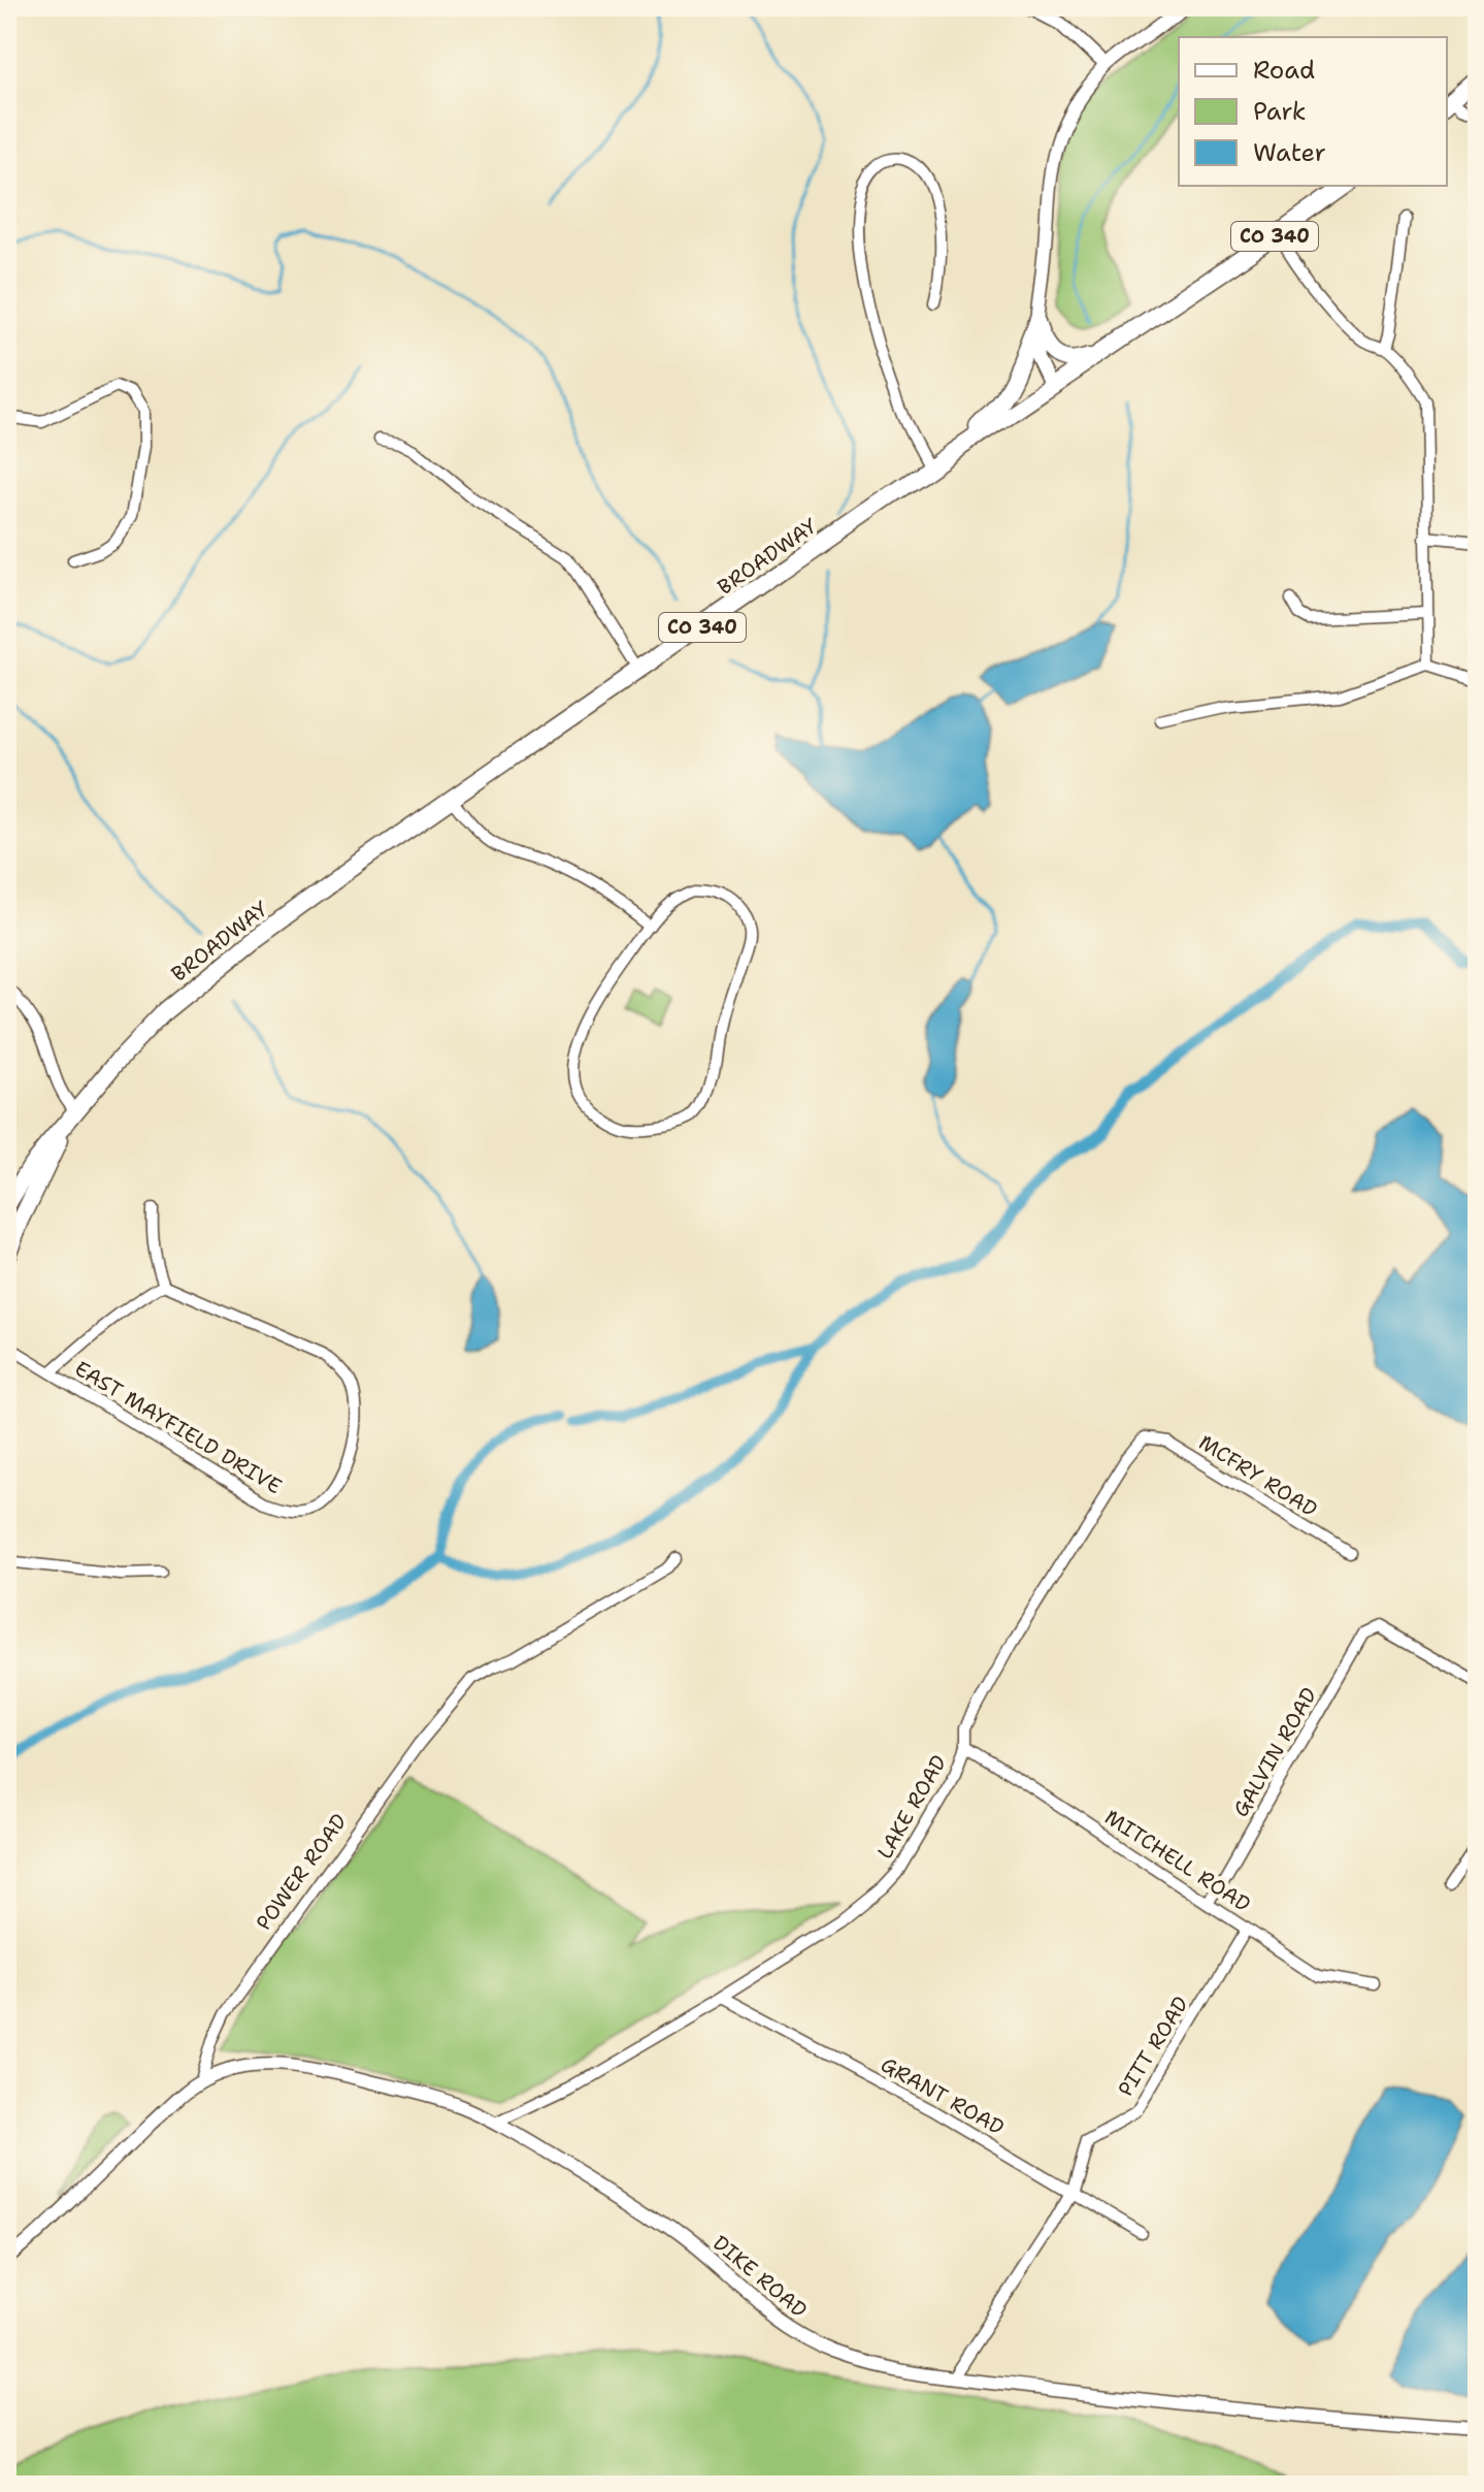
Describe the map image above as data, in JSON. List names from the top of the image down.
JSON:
{
  "streets": {
    "main road": ["CO 340", "BROADWAY"],
    "street": [
      "EAST MAYFIELD DRIVE",
      "MCFRY ROAD",
      "GALVIN ROAD",
      "LAKE ROAD",
      "MITCHELL ROAD",
      "POWER ROAD",
      "PITT ROAD",
      "GRANT ROAD",
      "DIKE ROAD"
    ]
  },
  "crossings": [
    ["MCFRY ROAD", "LAKE ROAD"],
    ["GALVIN ROAD", "MITCHELL ROAD"],
    ["LAKE ROAD", "MITCHELL ROAD"],
    ["LAKE ROAD", "GRANT ROAD"],
    ["LAKE ROAD", "DIKE ROAD"],
    ["MITCHELL ROAD", "PITT ROAD"],
    ["POWER ROAD", "DIKE ROAD"],
    ["PITT ROAD", "GRANT ROAD"],
    ["PITT ROAD", "DIKE ROAD"]
  ],
  "legend": ["Road", "Park", "Water"]
}
